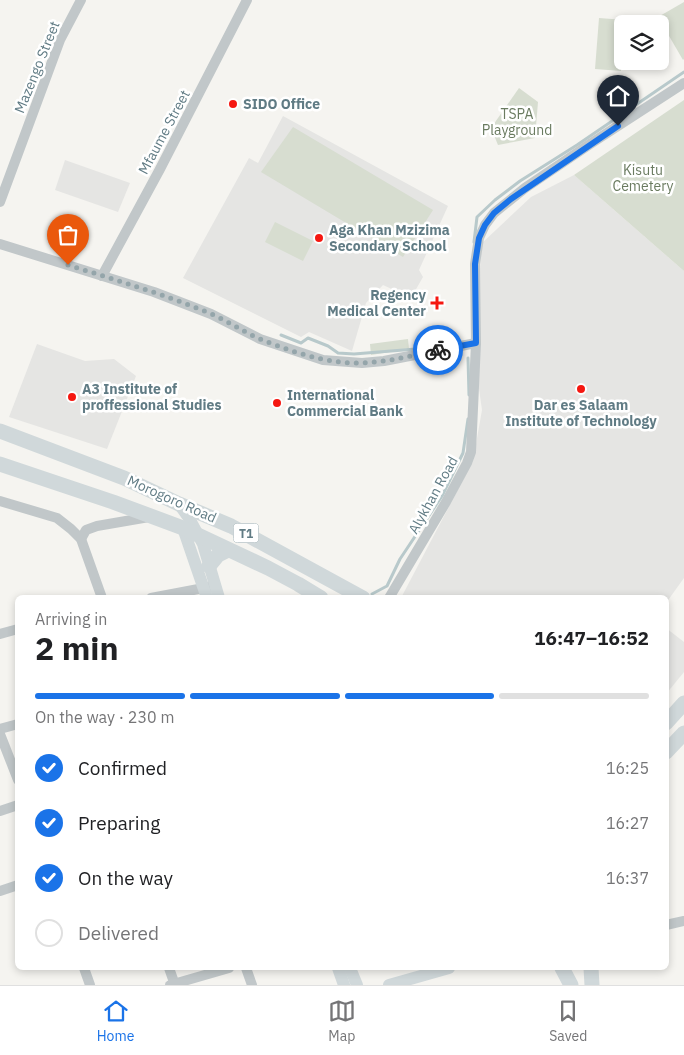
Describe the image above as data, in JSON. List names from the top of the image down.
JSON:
{
  "streets": {
    "highway": ["Morogoro Road", "T1"],
    "street": ["Mazengo Street", "Mfaume Street", "Alykhan Road"]
  },
  "parks": ["TSPA Playground", "Kisutu Cemetery"],
  "places": {
    "other": [
      "SIDO Office",
      "Aga Khan Mzizima Secondary School",
      "Dar es Salaam Institute of Technology",
      "A3 Institute of proffessional Studies",
      "International Commercial Bank"
    ],
    "health": ["Regency Medical Center"]
  },
  "page": {
    "heading": ["2 min", "Arriving in", "16:47–16:52"],
    "bar": "On the way · 230 m",
    "list": [
      ["Confirmed", "16:25"],
      ["Preparing", "16:27"],
      ["On the way", "16:37"],
      "Delivered"
    ],
    "tabs": ["Home", "Map", "Saved"]
  }
}
